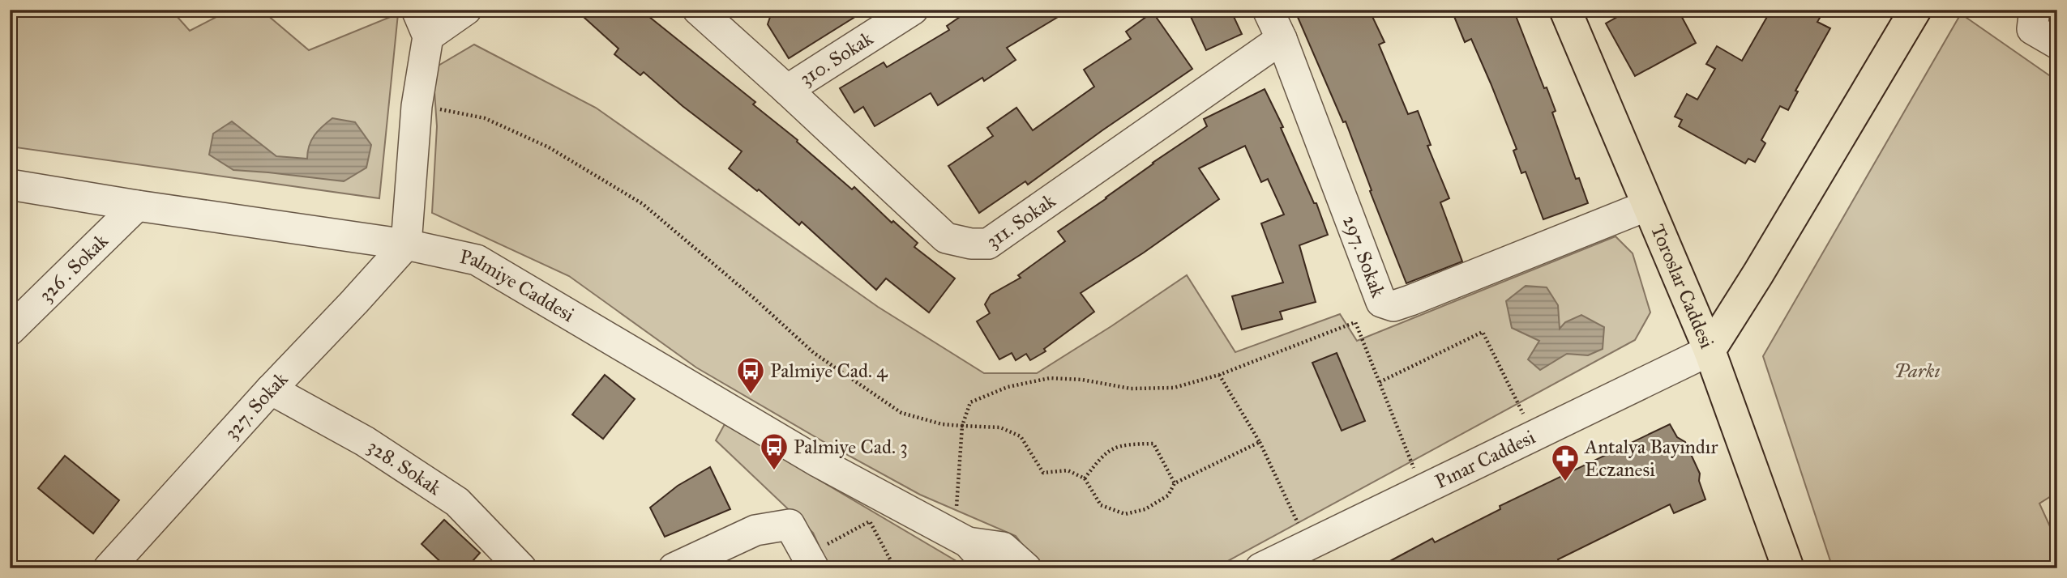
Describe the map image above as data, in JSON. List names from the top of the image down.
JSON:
{
  "streets": {
    "main road": ["Toroslar Caddesi"],
    "street": [
      "310. Sokak",
      "311. Sokak",
      "297. Sokak",
      "326 . Sokak",
      "Palmiye Caddesi",
      "327. Sokak",
      "Pınar Caddesi",
      "328. Sokak"
    ]
  },
  "crossings": [
    ["310. Sokak", "311. Sokak"],
    ["311. Sokak", "297. Sokak"],
    ["297. Sokak", "Toroslar Caddesi"],
    ["326 . Sokak", "Palmiye Caddesi"],
    ["Toroslar Caddesi", "Pınar Caddesi"],
    ["Palmiye Caddesi", "327. Sokak"],
    ["327. Sokak", "328. Sokak"]
  ],
  "parks": ["Parkı"],
  "places": {
    "bus stop": ["Palmiye Cad. 4", "Palmiye Cad. 3"],
    "pharmacy": ["Antalya Bayındır Eczanesi"]
  }
}
